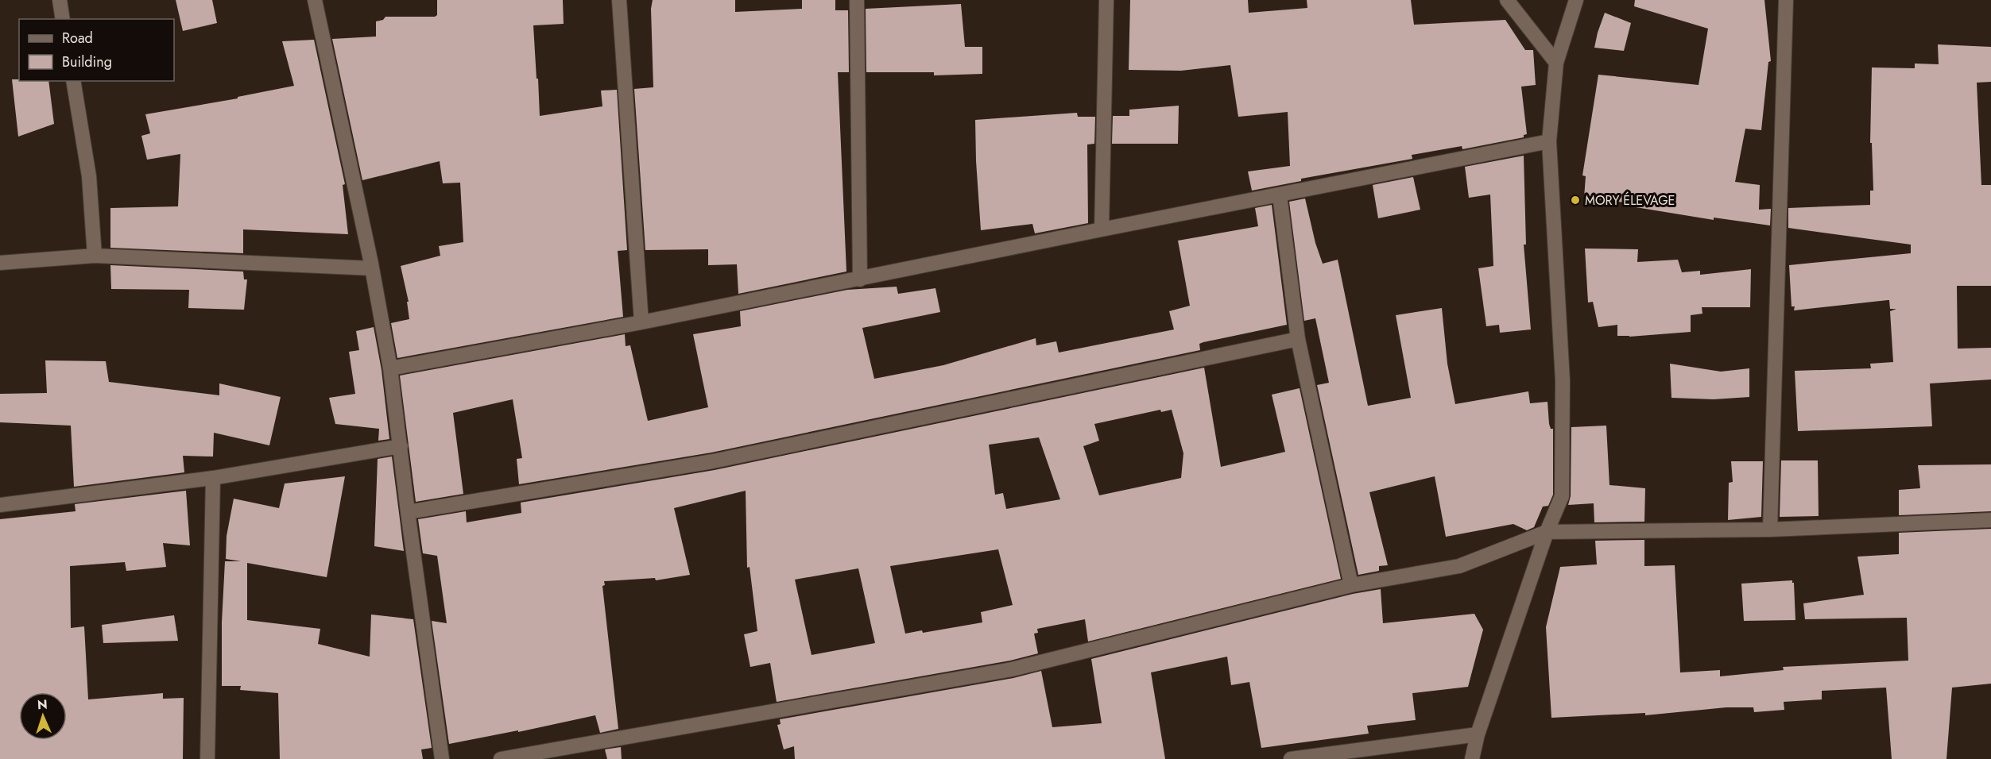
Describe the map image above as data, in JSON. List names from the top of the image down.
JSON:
{
  "places": ["MORY ÉLEVAGE"],
  "legend": ["Road", "Building"],
  "north": "top"
}
